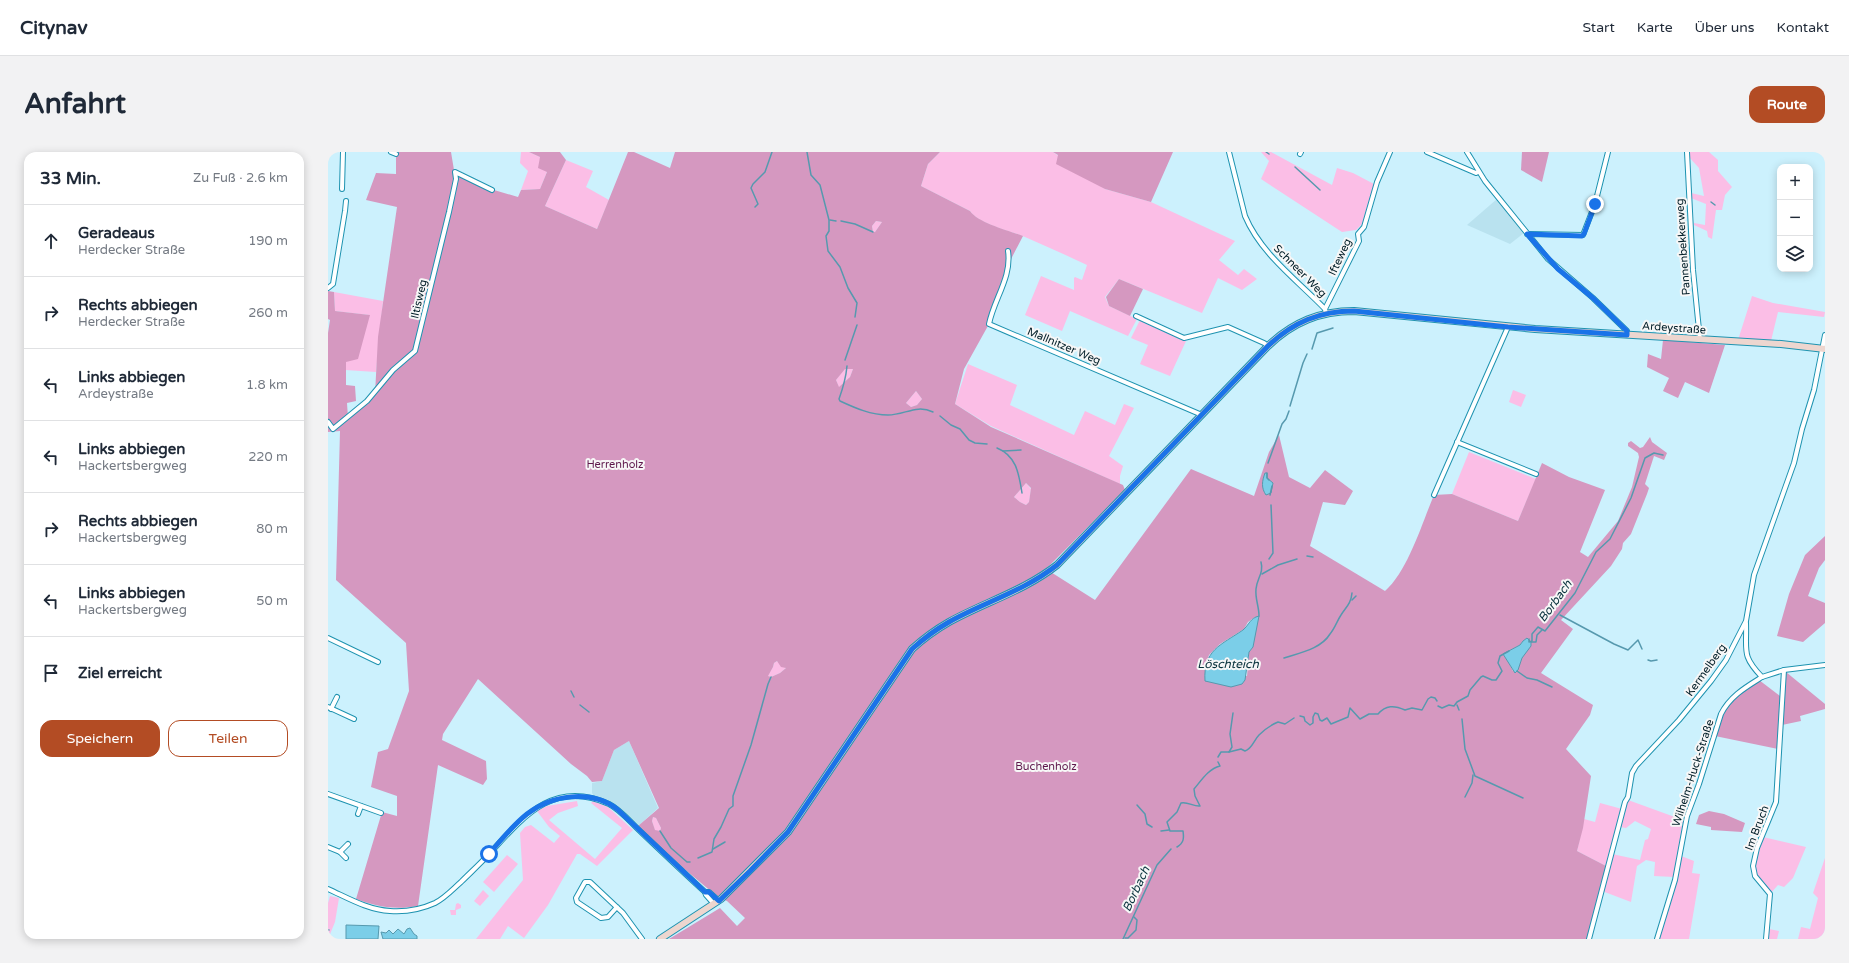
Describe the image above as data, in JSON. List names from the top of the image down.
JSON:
{
  "streets": {
    "main road": ["Ardeystraße"],
    "street": [
      "Pannenbekkerweg",
      "Ifteweg",
      "Schneer Weg",
      "Iltisweg",
      "Mallnitzer Weg",
      "Kermelberg",
      "Wilhelm-Huck-Straße",
      "Im Bruch"
    ]
  },
  "crossings": [
    ["Pannenbekkerweg", "Ardeystraße"],
    ["Ifteweg", "Schneer Weg"],
    ["Ifteweg", "Ardeystraße"],
    ["Schneer Weg", "Ardeystraße"],
    ["Ardeystraße", "Mallnitzer Weg"],
    ["Ardeystraße", "Kermelberg"],
    ["Wilhelm-Huck-Straße", "Im Bruch"]
  ],
  "water": ["Borbach", "Löschteich"],
  "parks": ["Herrenholz", "Buchenholz"],
  "page": {
    "header": "Citynav",
    "nav": [
      "Start",
      "Karte",
      "Über uns",
      "Kontakt"
    ],
    "buttons": [
      "Route",
      ["Speichern", "Teilen"]
    ],
    "title": "Anfahrt",
    "heading": ["33 Min.", "Zu Fuß · 2.6 km"],
    "map_buttons": ["+", "−"],
    "list": [
      ["Geradeaus", "Herdecker Straße", "190 m"],
      ["Rechts abbiegen", "Herdecker Straße", "260 m"],
      ["Links abbiegen", "Ardeystraße", "1.8 km"],
      ["Links abbiegen", "Hackertsbergweg", "220 m"],
      ["Rechts abbiegen", "Hackertsbergweg", "80 m"],
      ["Links abbiegen", "Hackertsbergweg", "50 m"],
      "Ziel erreicht"
    ]
  }
}
